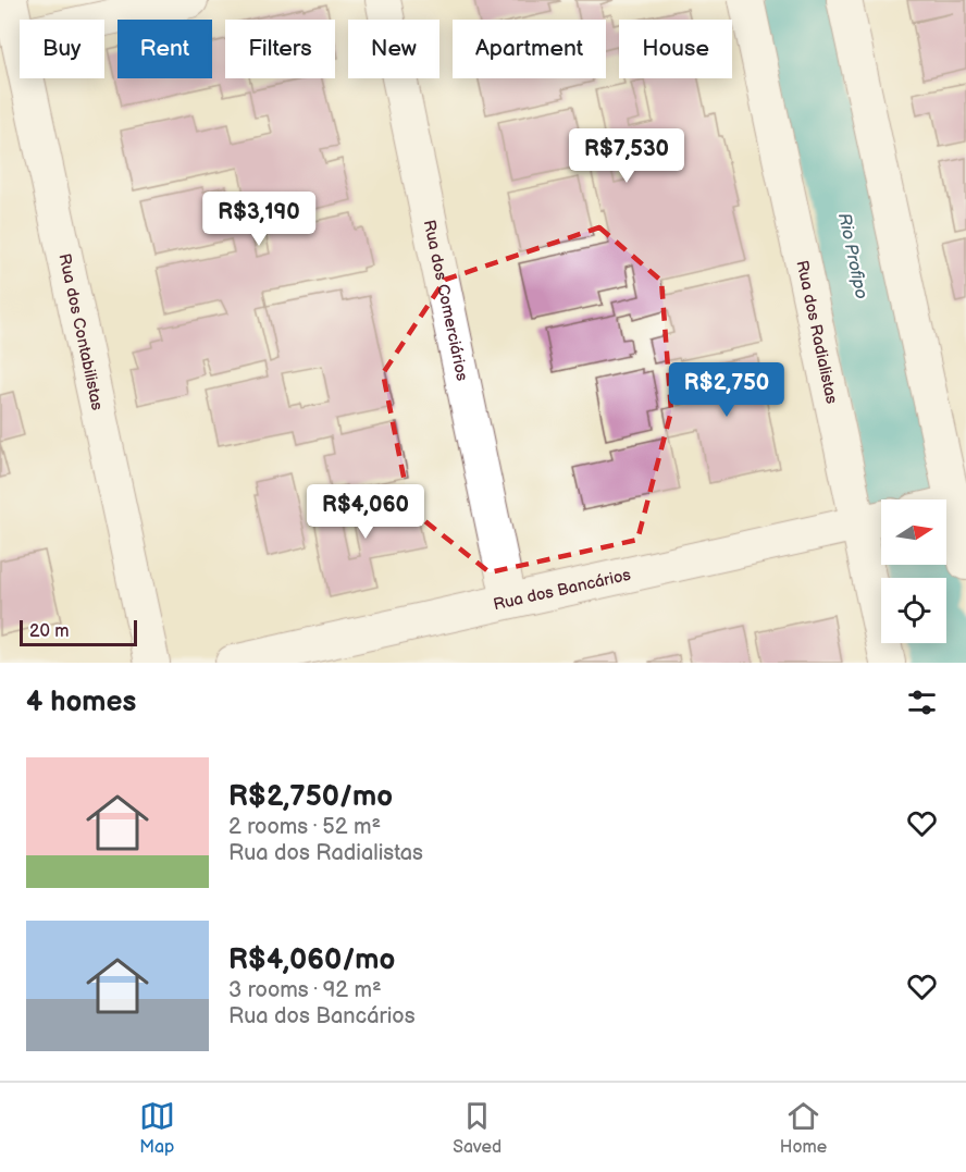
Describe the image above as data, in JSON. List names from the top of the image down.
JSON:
{
  "streets": {
    "street": [
      "Rua dos Comerciários",
      "Rua dos Radialistas",
      "Rua dos Contabilistas",
      "Rua dos Bancários"
    ]
  },
  "crossings": [
    ["Rua dos Comerciários", "Rua dos Bancários"],
    ["Rua dos Radialistas", "Rua dos Bancários"]
  ],
  "water": ["Rio Profipo"],
  "scale_bar": "20 m",
  "north": "right",
  "page": {
    "chip": [
      "Buy",
      "Rent",
      "Filters",
      "New",
      "Apartment",
      "House"
    ],
    "price": [
      "R$7,530",
      "R$3,190",
      "R$2,750",
      "R$4,060"
    ],
    "scale": "20 m",
    "heading": "4 homes",
    "list": [
      {
        "name": "R$2,750/mo",
        "note": "2 rooms · 52 m² · Rua dos Radialistas"
      },
      {
        "name": "R$4,060/mo",
        "note": "3 rooms · 92 m² · Rua dos Bancários"
      }
    ],
    "tabs": ["Map", "Saved", "Home"]
  }
}
